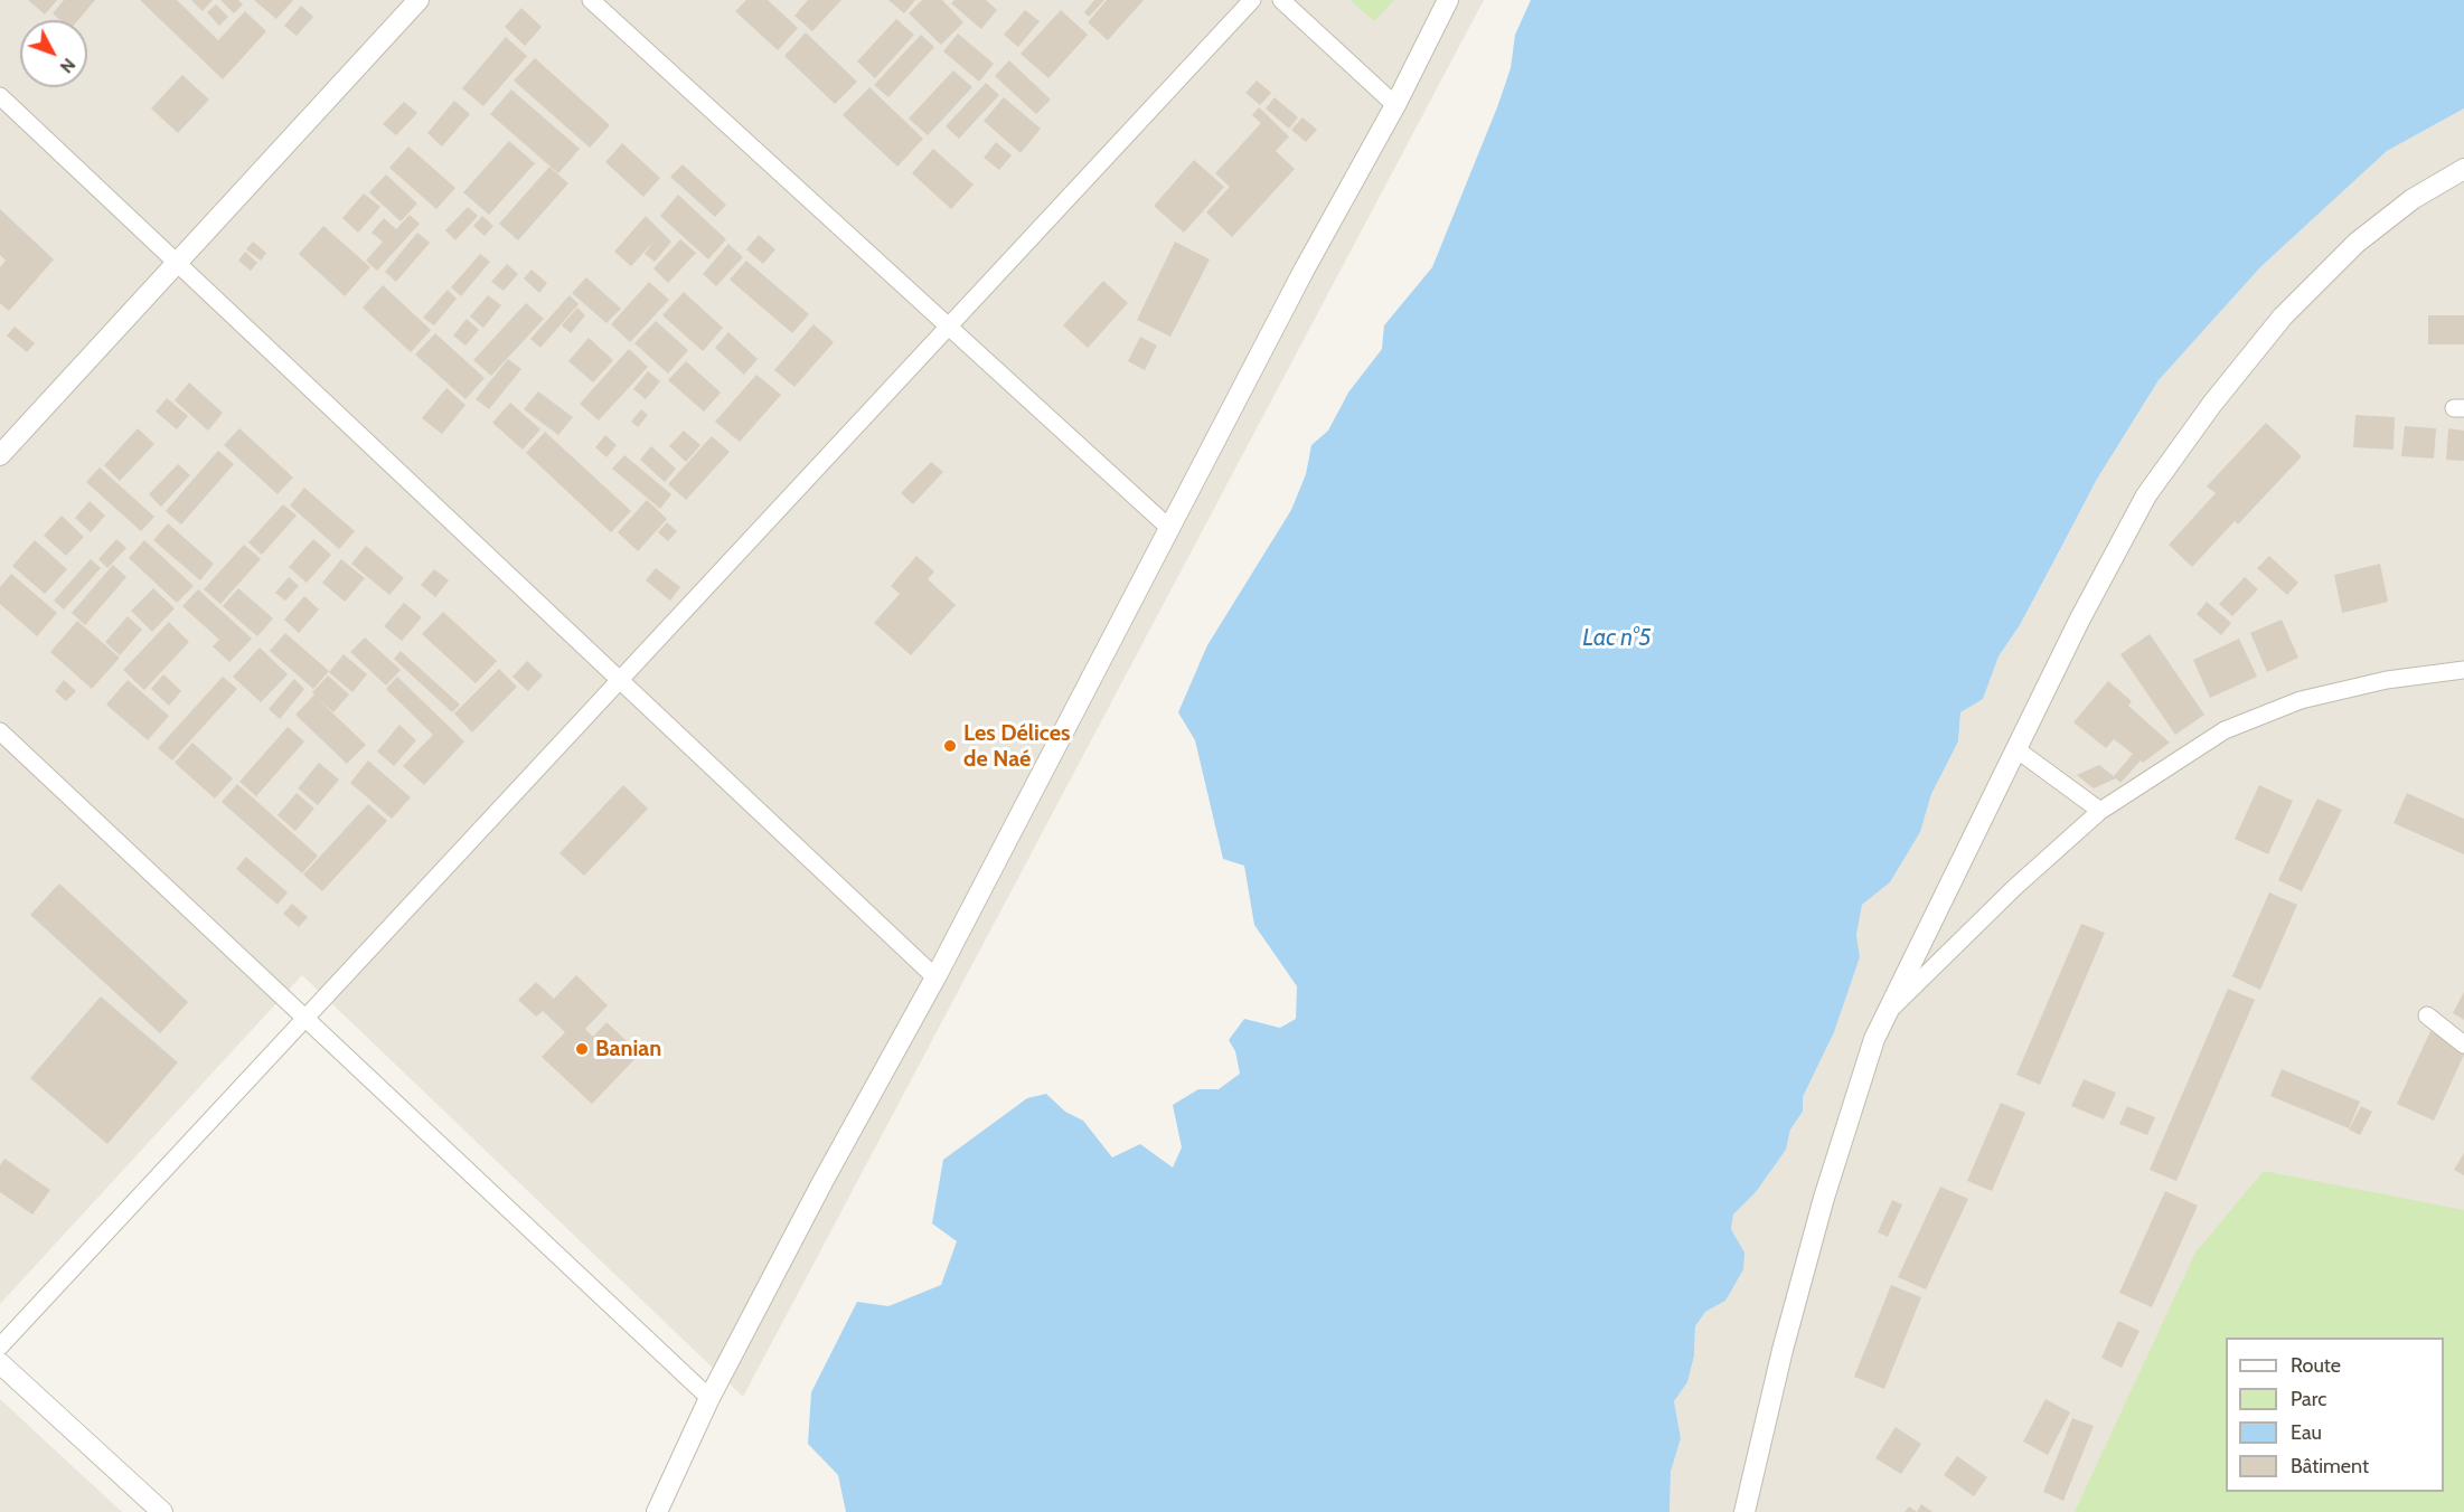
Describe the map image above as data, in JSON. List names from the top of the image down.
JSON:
{
  "water": ["Lac n°5"],
  "places": ["Les Délices de Naé", "Banian"],
  "legend": [
    "Route",
    "Parc",
    "Eau",
    "Bâtiment"
  ],
  "north": "bottom right"
}
